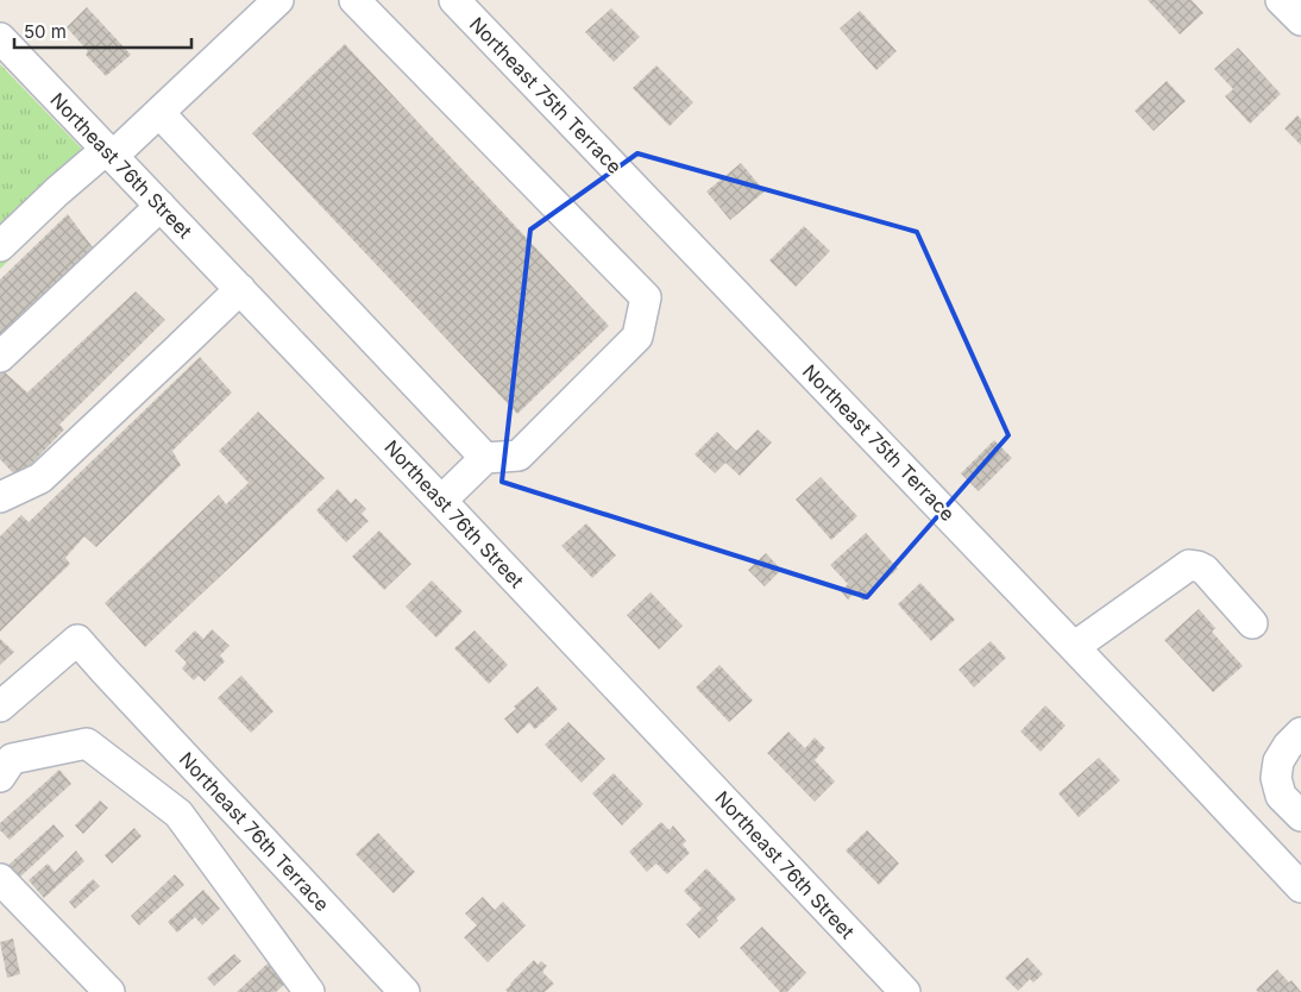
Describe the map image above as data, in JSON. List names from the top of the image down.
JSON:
{
  "streets": {
    "street": ["Northeast 75th Terrace", "Northeast 76th Street", "Northeast 76th Terrace"]
  },
  "scale_bar": "50 m"
}
